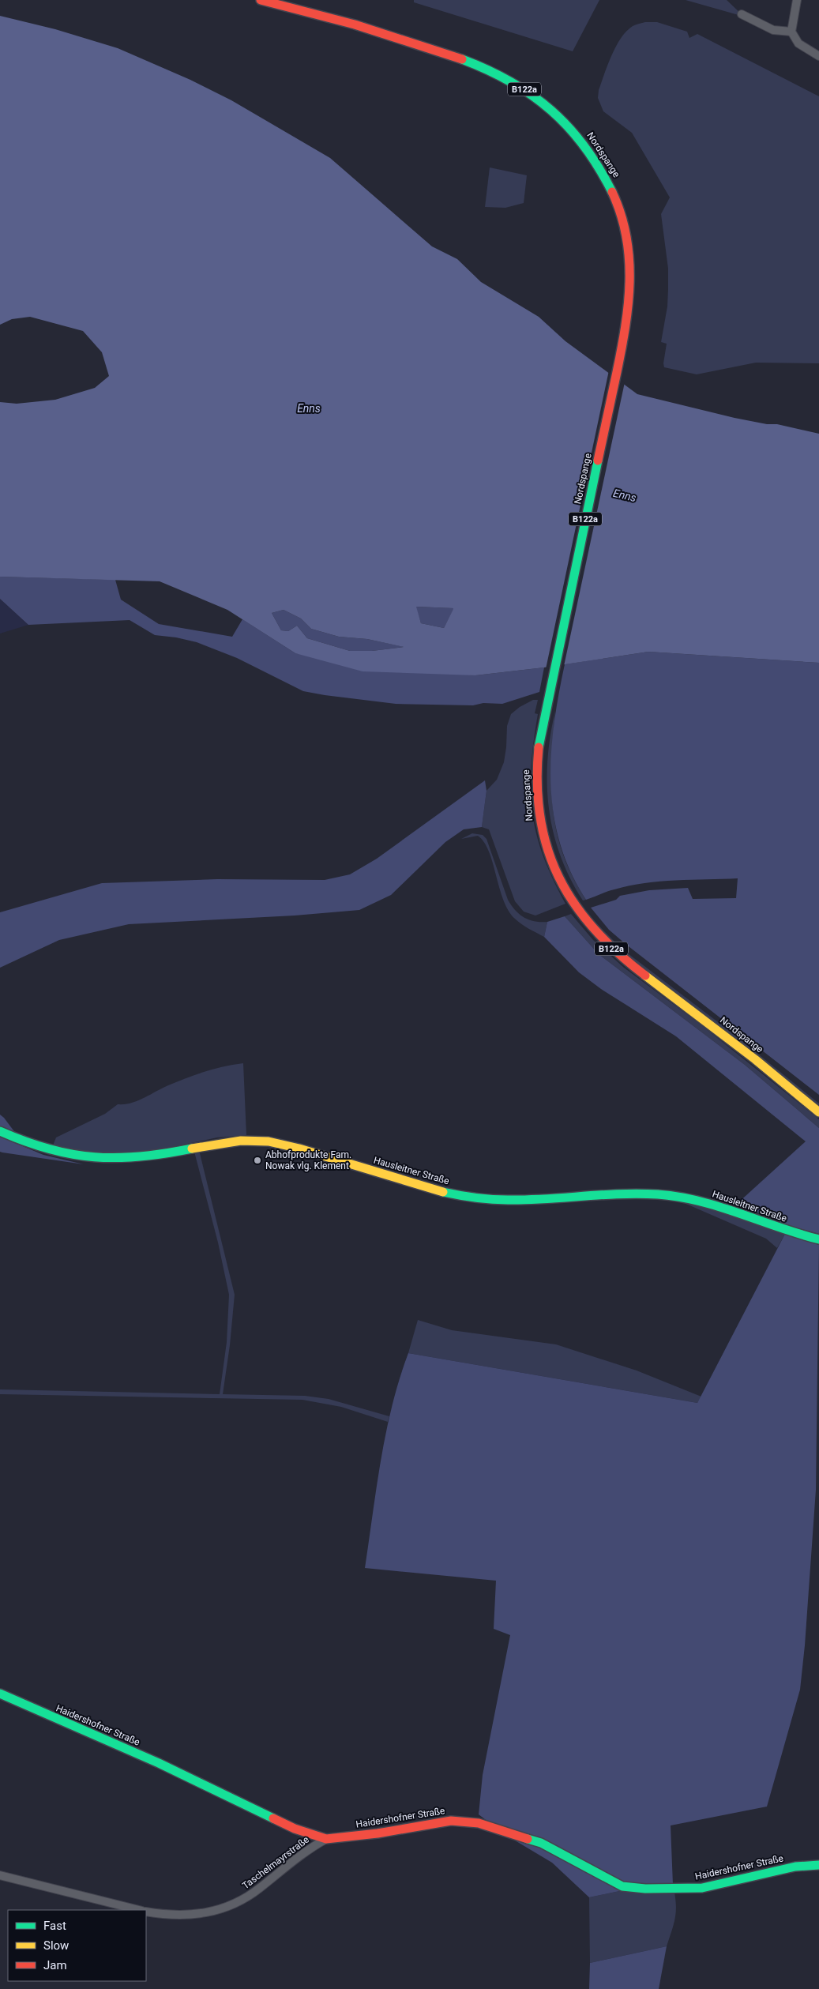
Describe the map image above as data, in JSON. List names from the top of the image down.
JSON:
{
  "streets": {
    "street": [
      "B122a",
      "Nordspange",
      "Hausleitner Straße",
      "Haidershofner Straße",
      "Taschelmayrstraße"
    ]
  },
  "crossings": [
    ["Haidershofner Straße", "Taschelmayrstraße"]
  ],
  "water": ["Enns"],
  "places": ["Abhofprodukte Fam. Nowak vlg. Klement"],
  "legend": ["Fast", "Slow", "Jam"]
}
